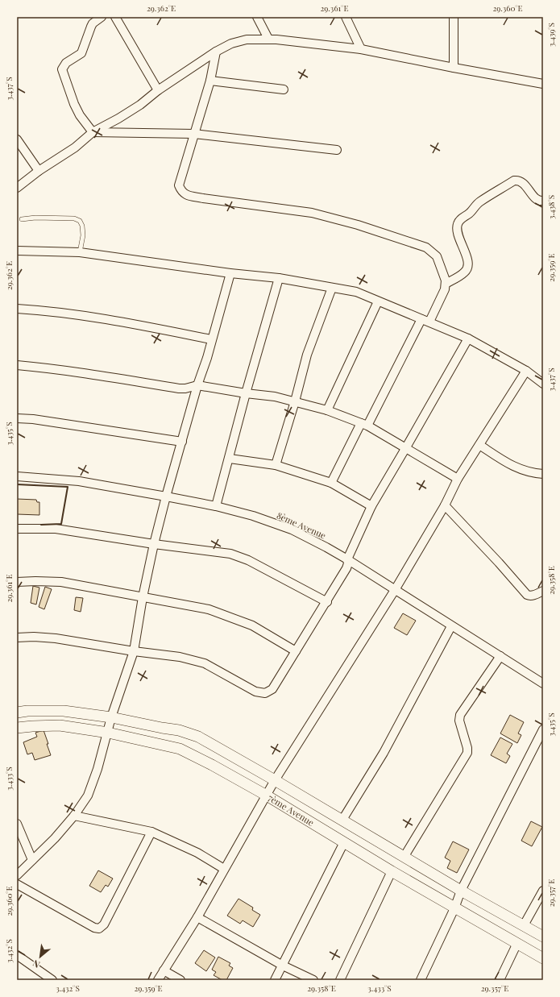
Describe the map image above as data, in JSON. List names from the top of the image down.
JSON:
{
  "streets": {
    "street": ["8ème Avenue", "7ème Avenue"]
  },
  "north": "bottom left",
  "coordinates": [
    "29.362°E",
    "29.361°E",
    "29.360°E",
    "3.439°S",
    "3.437°S",
    "3.438°S",
    "29.359°E",
    "3.435°S",
    "29.358°E",
    "3.433°S",
    "29.357°E",
    "3.432°S"
  ]
}
